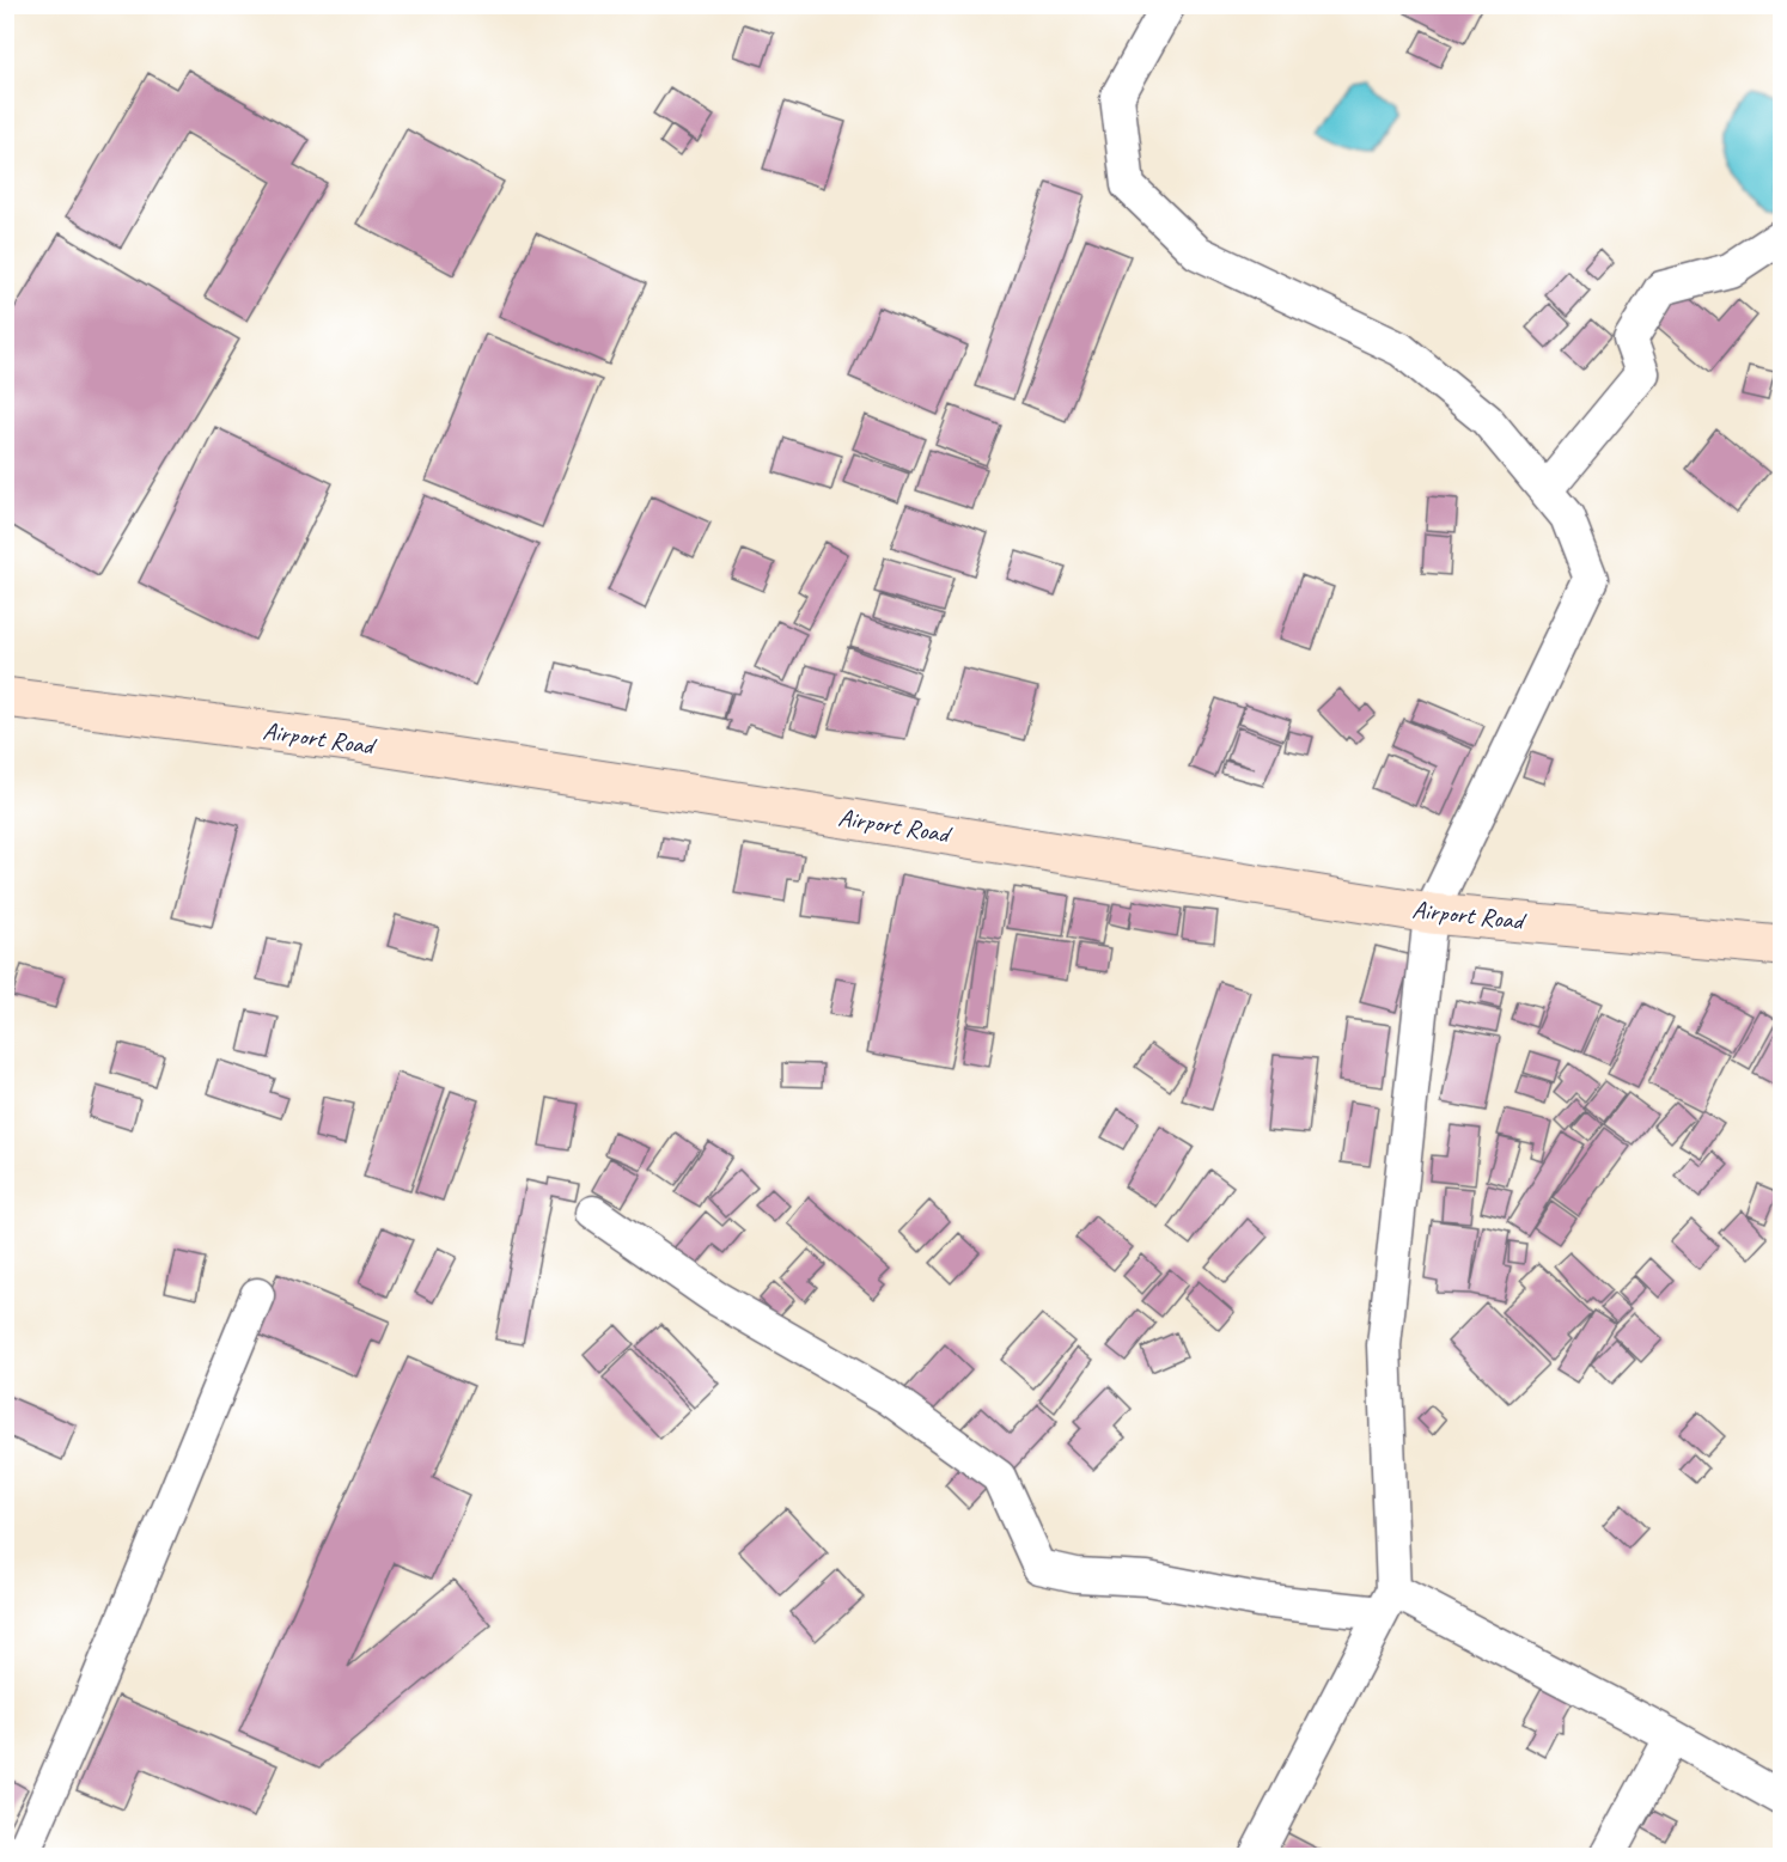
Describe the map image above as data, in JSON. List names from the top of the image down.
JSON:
{
  "streets": {
    "main road": ["Airport Road"]
  }
}
